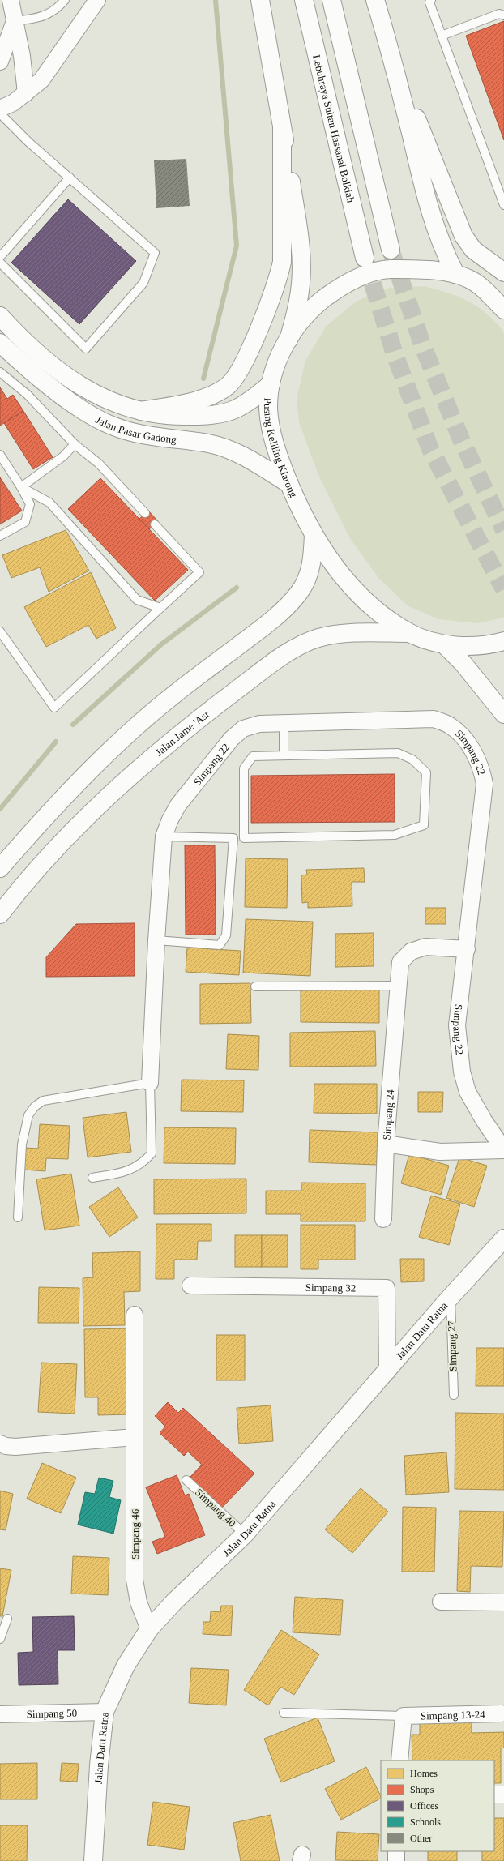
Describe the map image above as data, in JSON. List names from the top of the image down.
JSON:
{
  "streets": {
    "main road": [
      "Lebuhraya Sultan Hassanal Bolkiah",
      "Jalan Pasar Gadong",
      "Pusing Keliling Kiarong",
      "Jalan Jame 'Asr",
      "Jalan Datu Ratna"
    ],
    "street": [
      "Simpang 22",
      "Simpang 24",
      "Simpang 32",
      "Simpang 46",
      "Simpang 50",
      "Simpang 13-24"
    ],
    "lane": ["Simpang 27", "Simpang 40"]
  },
  "crossings": [
    ["Jalan Pasar Gadong", "Pusing Keliling Kiarong"],
    ["Pusing Keliling Kiarong", "Jalan Jame 'Asr"],
    ["Simpang 22", "Simpang 24"],
    ["Simpang 32", "Jalan Datu Ratna"],
    ["Jalan Datu Ratna", "Simpang 27"],
    ["Jalan Datu Ratna", "Simpang 40"],
    ["Jalan Datu Ratna", "Simpang 46"],
    ["Jalan Datu Ratna", "Simpang 50"]
  ],
  "legend": [
    "Homes",
    "Shops",
    "Offices",
    "Schools",
    "Other"
  ]
}
